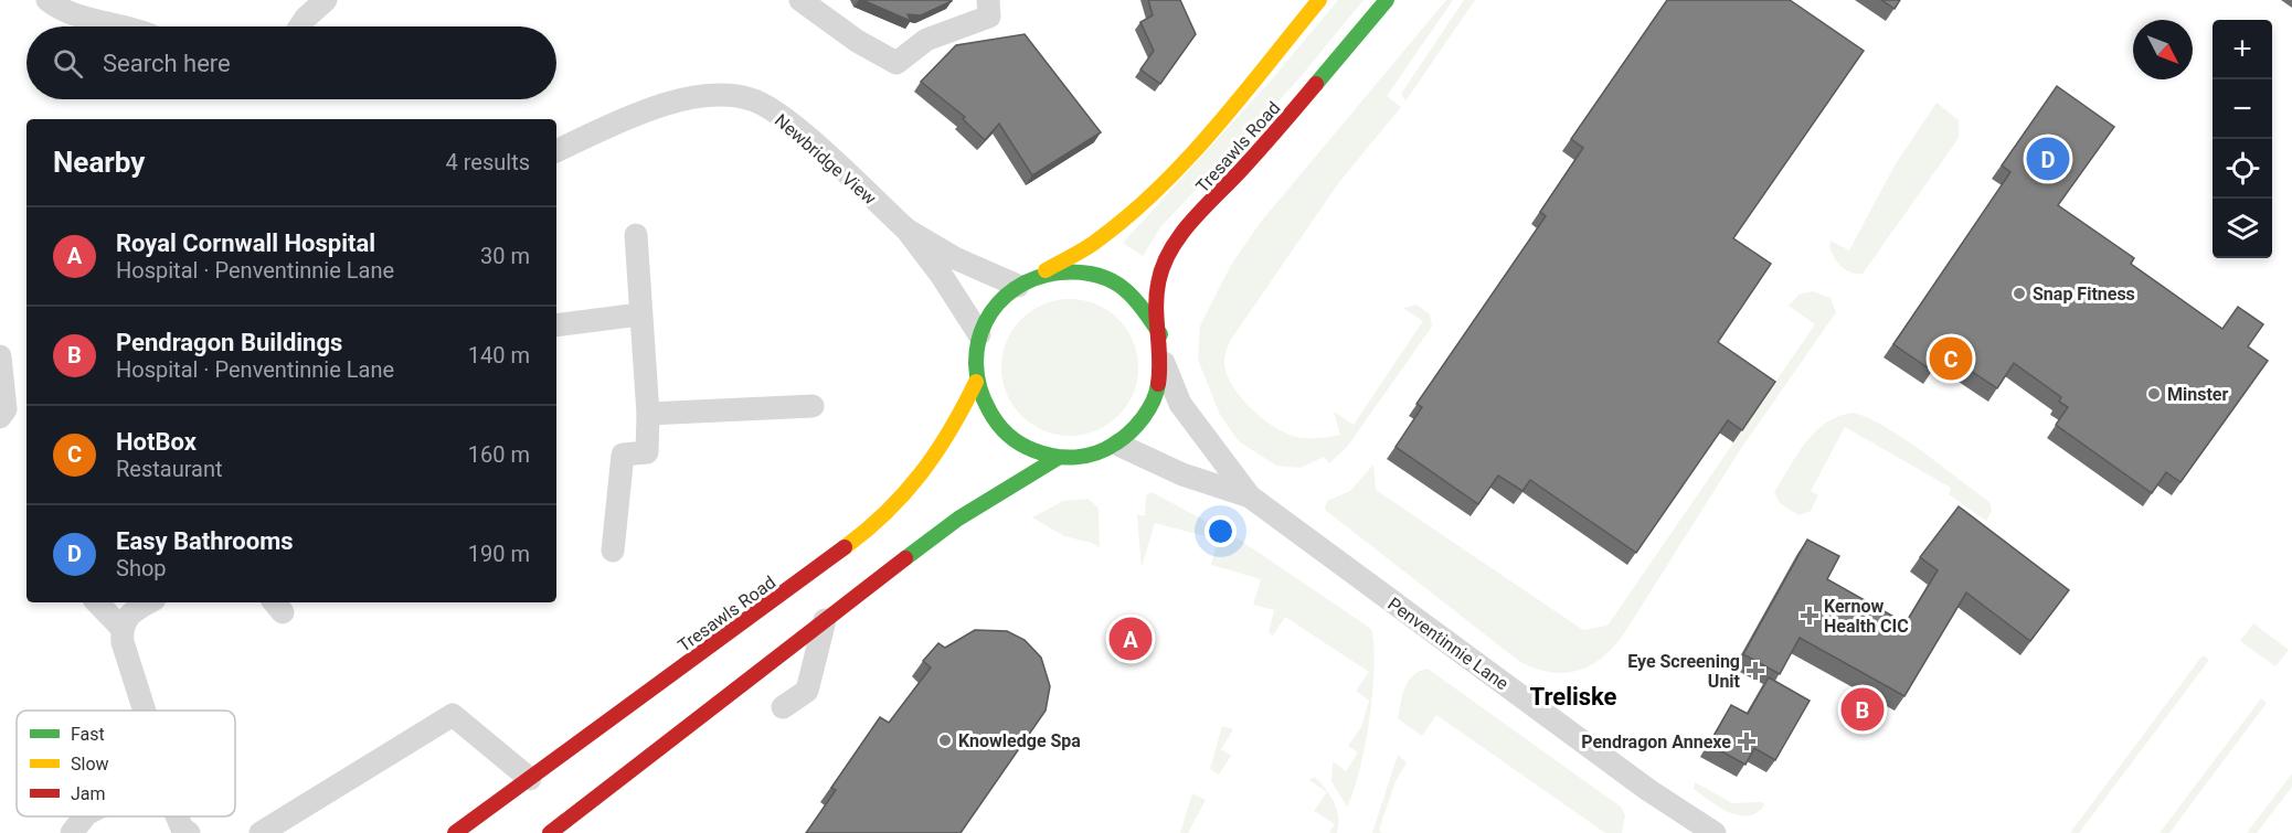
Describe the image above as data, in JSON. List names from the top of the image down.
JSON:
{
  "streets": {
    "highway": ["Tresawls Road"],
    "street": ["Newbridge View", "Penventinnie Lane"]
  },
  "crossings": [
    ["Tresawls Road", "Newbridge View"],
    ["Tresawls Road", "Penventinnie Lane"],
    ["Newbridge View", "Penventinnie Lane"]
  ],
  "districts": ["Treliske"],
  "places": {
    "other": ["Snap Fitness", "Minster", "Knowledge Spa"],
    "health": ["Kernow Health CIC", "Eye Screening Unit", "Pendragon Annexe"]
  },
  "legend": ["Fast", "Slow", "Jam"],
  "north": "bottom right",
  "page": {
    "map_buttons": ["+", "−"],
    "search": "Search here",
    "heading": ["Nearby", "4 results"],
    "pins": [
      "D",
      "C",
      "A",
      "B"
    ],
    "list": [
      {
        "mark": "A",
        "name": "Royal Cornwall Hospital",
        "note": "Hospital · Penventinnie Lane",
        "value": "30 m"
      },
      {
        "mark": "B",
        "name": "Pendragon Buildings",
        "note": "Hospital · Penventinnie Lane",
        "value": "140 m"
      },
      {
        "mark": "C",
        "name": "HotBox",
        "note": "Restaurant",
        "value": "160 m"
      },
      {
        "mark": "D",
        "name": "Easy Bathrooms",
        "note": "Shop",
        "value": "190 m"
      }
    ]
  }
}
